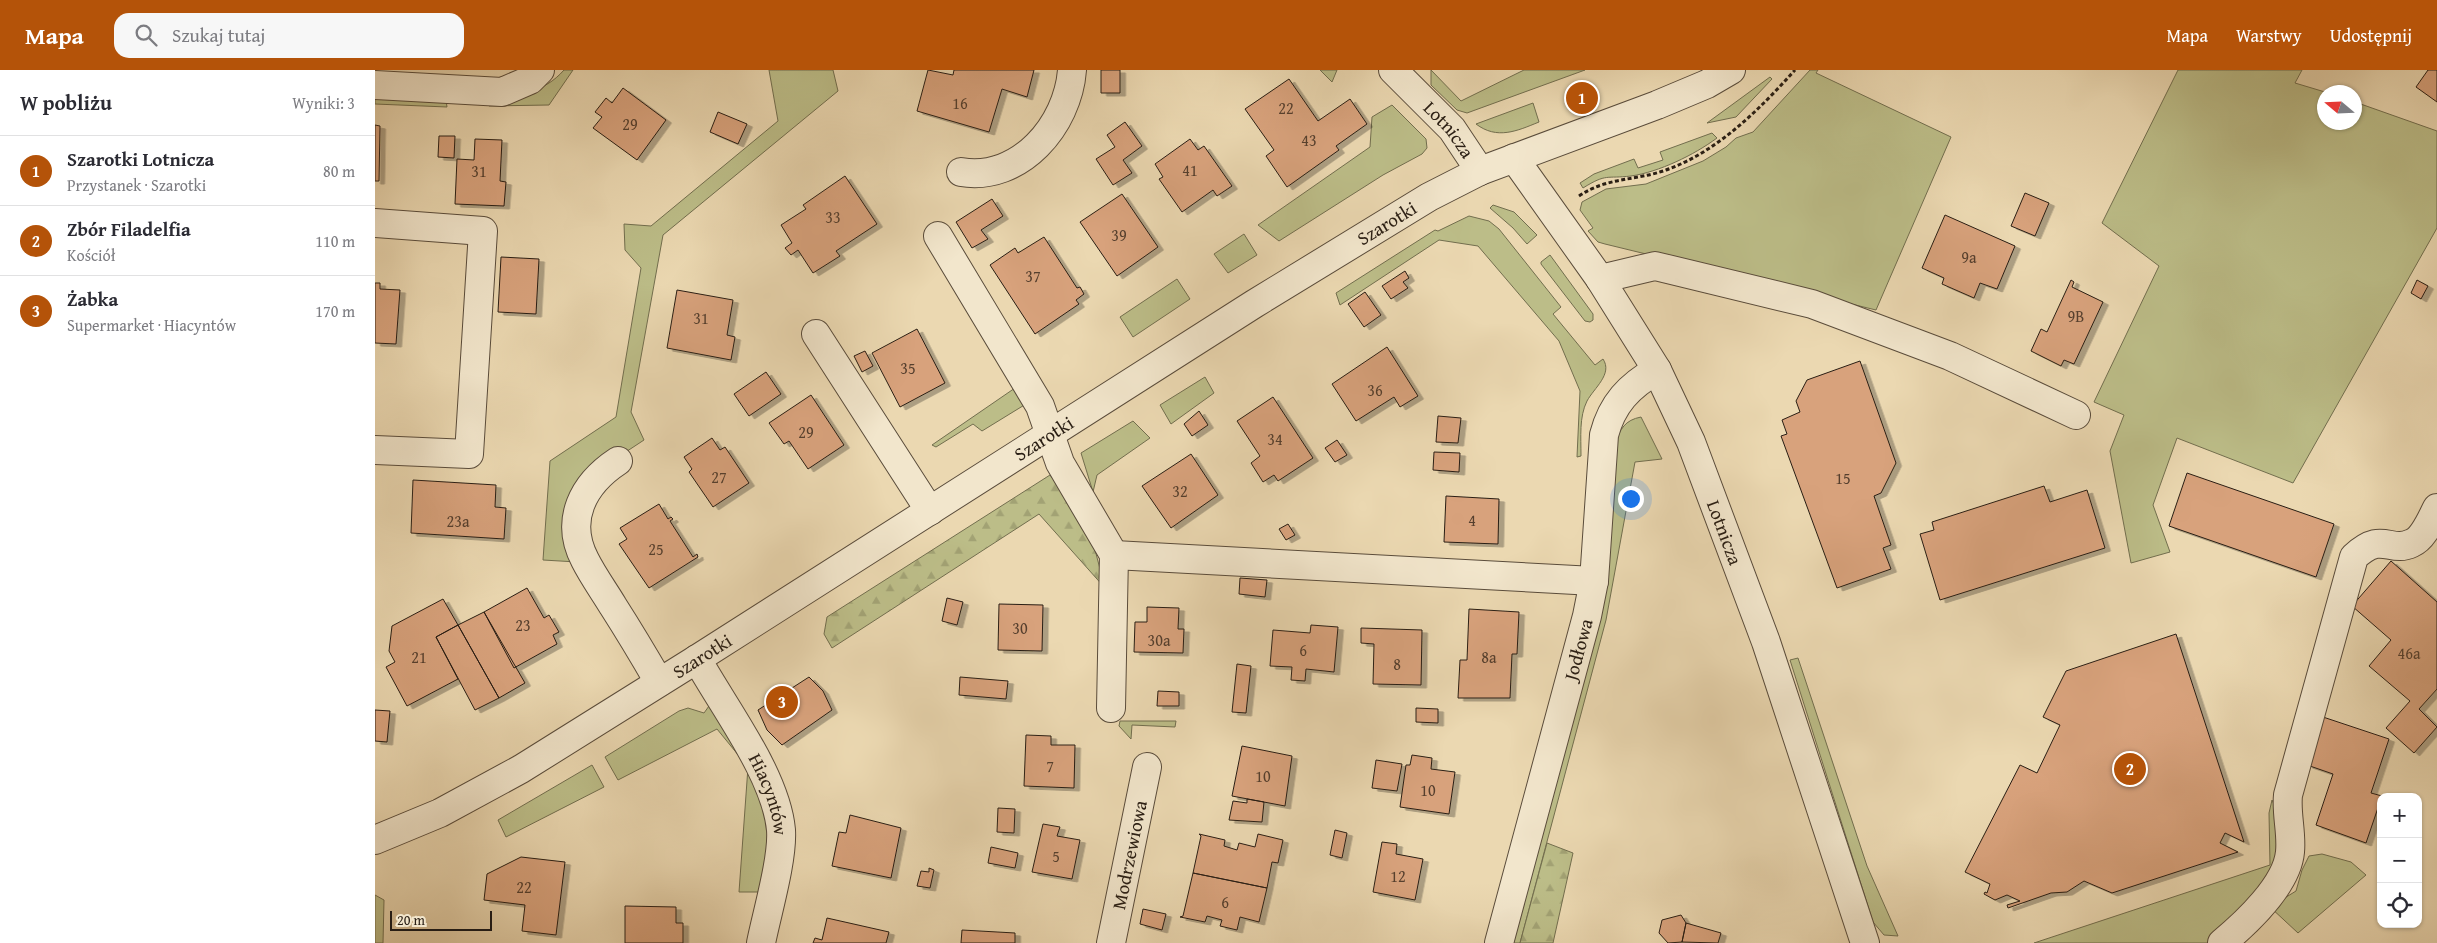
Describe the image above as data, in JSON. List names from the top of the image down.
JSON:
{
  "streets": {
    "street": [
      "Lotnicza",
      "Szarotki",
      "Jodłowa",
      "Hiacyntów",
      "Modrzewiowa"
    ]
  },
  "crossings": [
    ["Lotnicza", "Szarotki"],
    ["Lotnicza", "Jodłowa"],
    ["Szarotki", "Hiacyntów"]
  ],
  "house_numbers": [
    "16",
    "22",
    "29",
    "43",
    "41",
    "31",
    "33",
    "39",
    "9a",
    "37",
    "9B",
    "31",
    "35",
    "36",
    "29",
    "34",
    "27",
    "15",
    "32",
    "4",
    "23a",
    "25",
    "23",
    "30",
    "30a",
    "6",
    "46a",
    "21",
    "8a",
    "8",
    "7",
    "10",
    "10",
    "5",
    "12",
    "22",
    "6"
  ],
  "scale_bar": "20 m",
  "north": "left",
  "page": {
    "header": "Mapa",
    "search": "Szukaj tutaj",
    "nav": ["Mapa", "Warstwy", "Udostępnij"],
    "heading": ["W pobliżu", "Wyniki: 3"],
    "pins": ["1", "3", "2"],
    "list": [
      {
        "mark": "1",
        "name": "Szarotki Lotnicza",
        "note": "Przystanek · Szarotki",
        "value": "80 m"
      },
      {
        "mark": "2",
        "name": "Zbór Filadelfia",
        "note": "Kościół",
        "value": "110 m"
      },
      {
        "mark": "3",
        "name": "Żabka",
        "note": "Supermarket · Hiacyntów",
        "value": "170 m"
      }
    ],
    "map_buttons": ["+", "−"],
    "scale": "20 m"
  }
}
